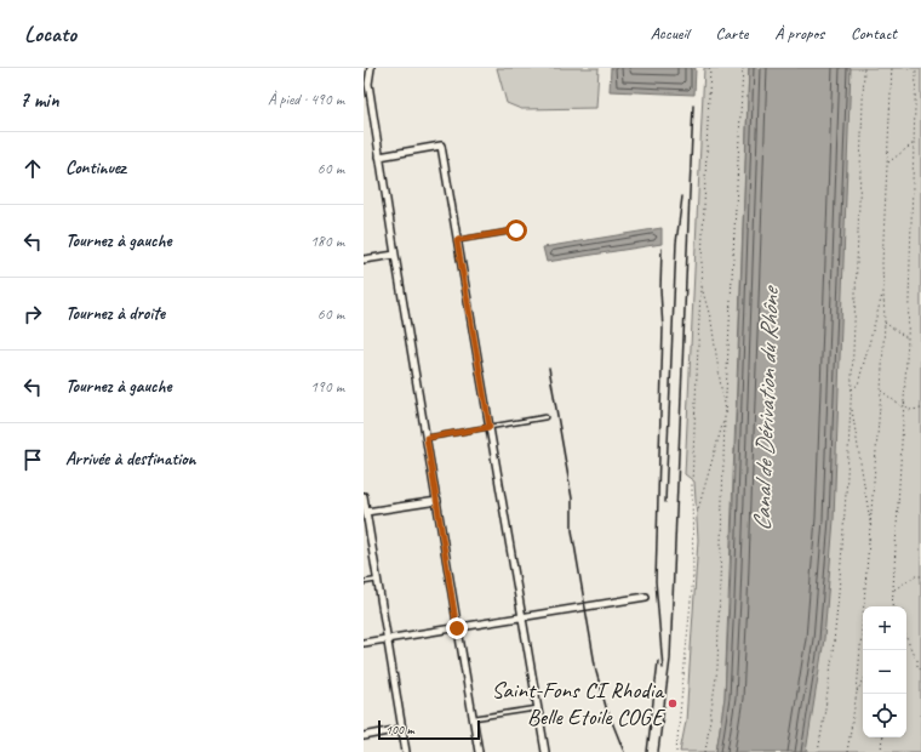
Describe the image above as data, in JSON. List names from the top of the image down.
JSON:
{
  "water": ["Canal de Dérivation du Rhône"],
  "places": ["Saint-Fons CI Rhodia Belle Etoile COGE"],
  "scale_bar": "100 m",
  "page": {
    "header": "Locato",
    "nav": [
      "Accueil",
      "Carte",
      "À propos",
      "Contact"
    ],
    "heading": ["7 min", "À pied · 490 m"],
    "list": [
      ["Continuez", "60 m"],
      ["Tournez à gauche", "180 m"],
      ["Tournez à droite", "60 m"],
      ["Tournez à gauche", "190 m"],
      "Arrivée à destination"
    ],
    "map_buttons": ["+", "−"],
    "scale": "100 m"
  }
}
